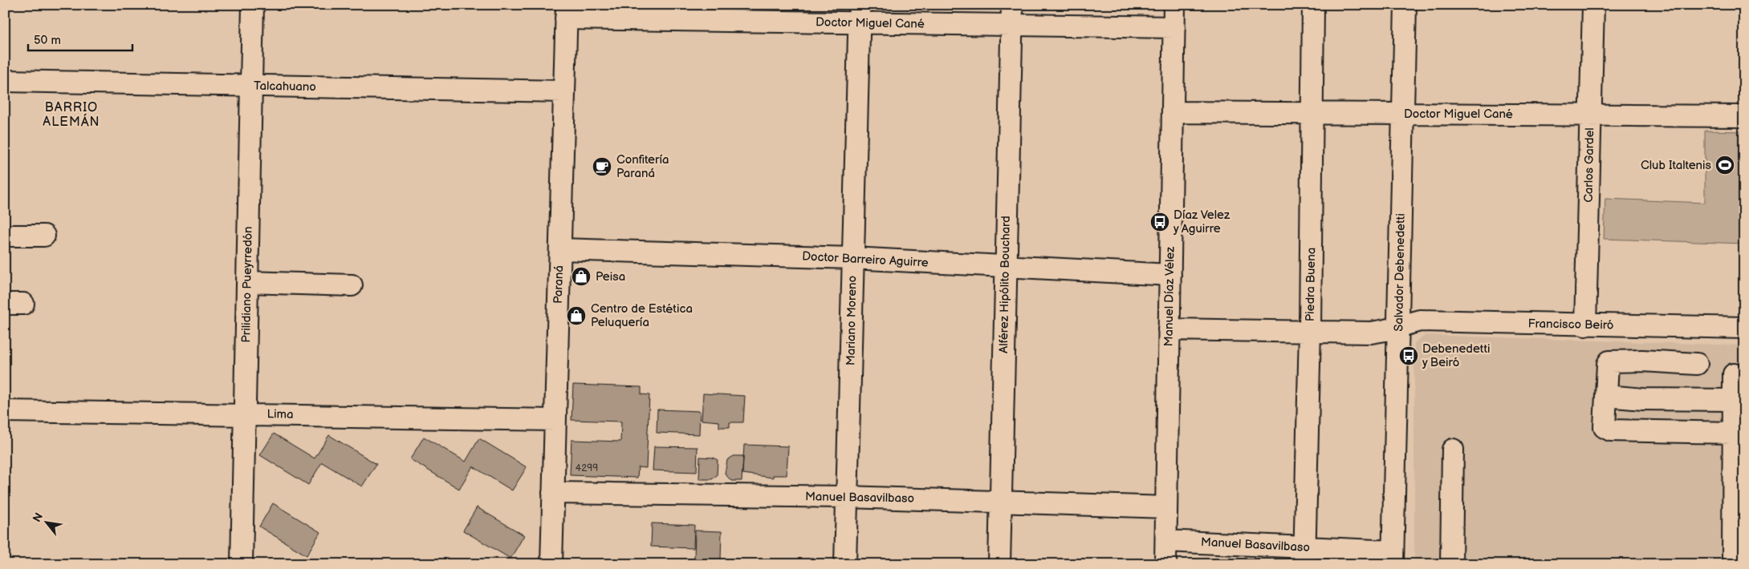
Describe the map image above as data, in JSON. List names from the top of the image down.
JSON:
{
  "streets": {
    "street": [
      "Doctor Miguel Cané",
      "Talcahuano",
      "Carlos Gardel",
      "Doctor Barreiro Aguirre",
      "Salvador Debenedetti",
      "Prilidiano Pueyrredón",
      "Paraná",
      "Alférez Hipólito Bouchard",
      "Piedra Buena",
      "Manuel Díaz Vélez",
      "Mariano Moreno",
      "Francisco Beiró",
      "Lima",
      "Manuel Basavilbaso"
    ]
  },
  "crossings": [
    ["Doctor Miguel Cané", "Carlos Gardel"],
    ["Doctor Miguel Cané", "Salvador Debenedetti"],
    ["Doctor Miguel Cané", "Paraná"],
    ["Doctor Miguel Cané", "Alférez Hipólito Bouchard"],
    ["Doctor Miguel Cané", "Piedra Buena"],
    ["Doctor Miguel Cané", "Manuel Díaz Vélez"],
    ["Doctor Miguel Cané", "Mariano Moreno"],
    ["Talcahuano", "Prilidiano Pueyrredón"],
    ["Talcahuano", "Paraná"],
    ["Carlos Gardel", "Francisco Beiró"],
    ["Doctor Barreiro Aguirre", "Paraná"],
    ["Doctor Barreiro Aguirre", "Alférez Hipólito Bouchard"],
    ["Doctor Barreiro Aguirre", "Manuel Díaz Vélez"],
    ["Doctor Barreiro Aguirre", "Mariano Moreno"],
    ["Salvador Debenedetti", "Francisco Beiró"],
    ["Salvador Debenedetti", "Manuel Basavilbaso"],
    ["Prilidiano Pueyrredón", "Lima"],
    ["Paraná", "Lima"],
    ["Paraná", "Manuel Basavilbaso"],
    ["Alférez Hipólito Bouchard", "Manuel Basavilbaso"],
    ["Piedra Buena", "Manuel Basavilbaso"],
    ["Manuel Díaz Vélez", "Manuel Basavilbaso"],
    ["Mariano Moreno", "Manuel Basavilbaso"]
  ],
  "districts": ["BARRIO ALEMÁN"],
  "places": {
    "sports": ["Club Italtenis"],
    "cafe": ["Confitería Paraná"],
    "bus stop": ["Díaz Velez y Aguirre", "Debenedetti y Beiró"],
    "shop": ["Peisa", "Centro de Estética Peluquería"]
  },
  "house_numbers": ["4299"],
  "scale_bar": "50 m",
  "north": "top left"
}
